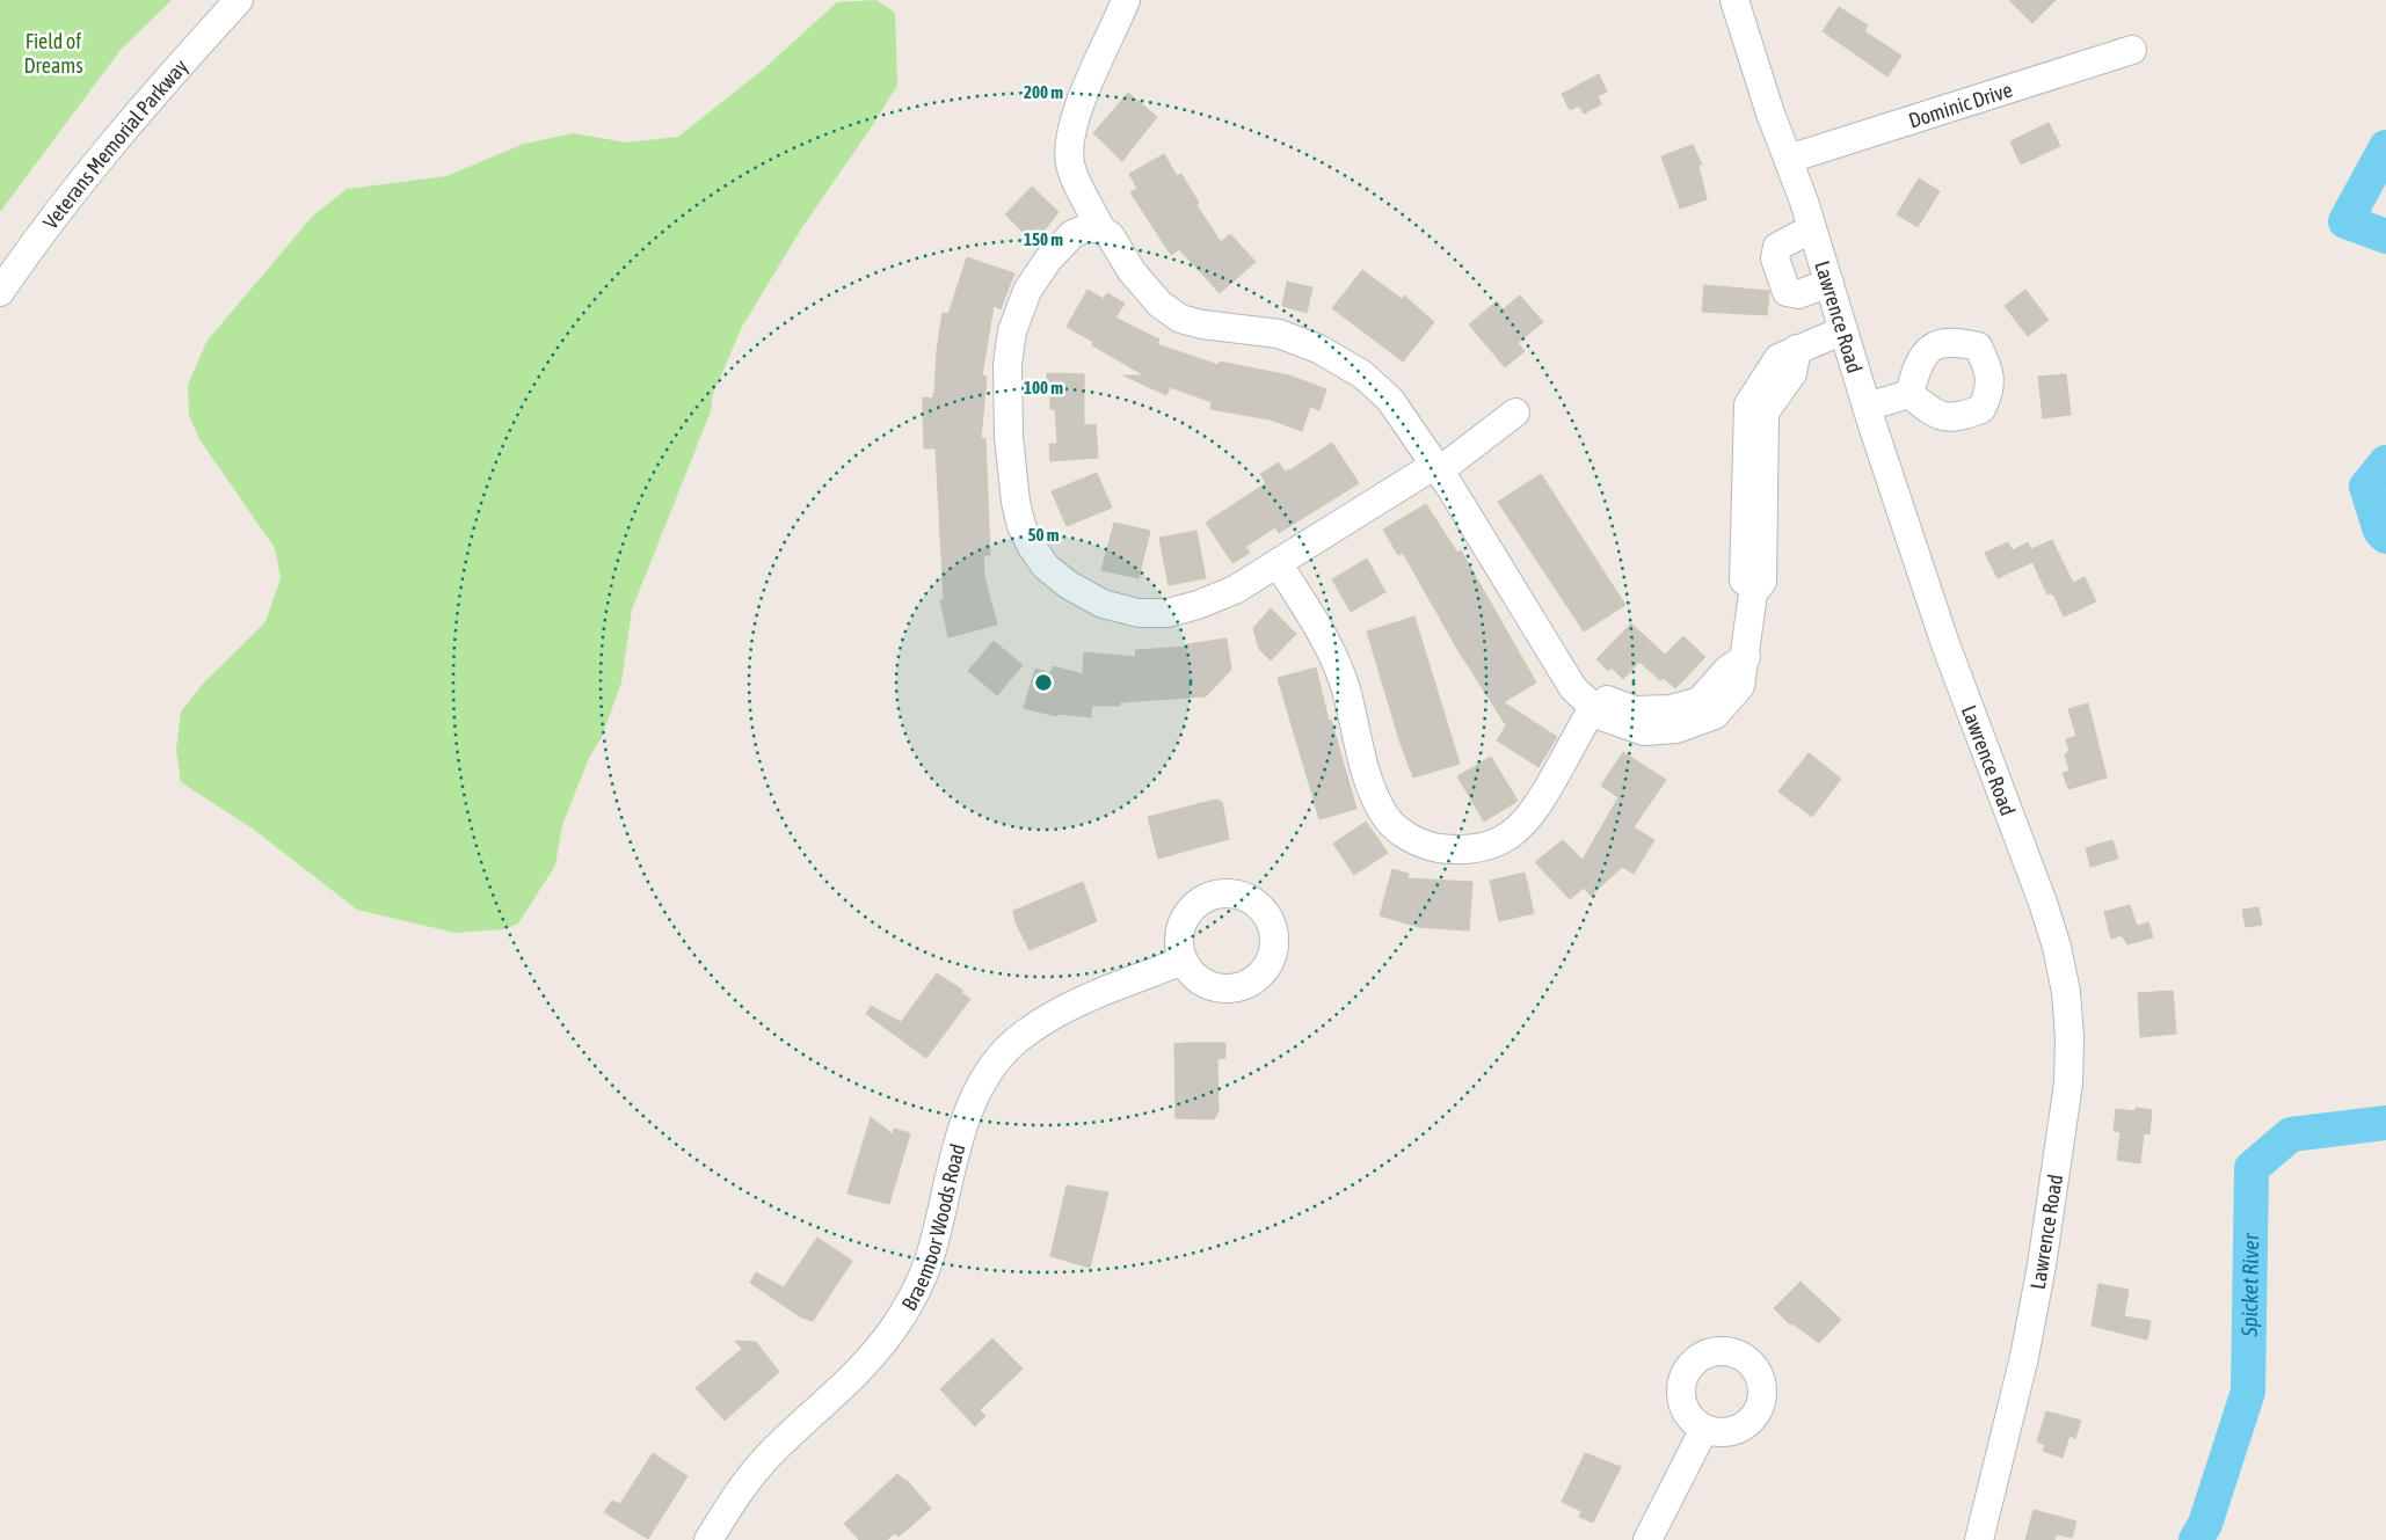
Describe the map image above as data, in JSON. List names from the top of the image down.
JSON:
{
  "streets": {
    "street": [
      "Dominic Drive",
      "Veterans Memorial Parkway",
      "Lawrence Road",
      "Braemoor Woods Road"
    ]
  },
  "crossings": [
    ["Dominic Drive", "Lawrence Road"]
  ],
  "water": ["Spicket River"],
  "parks": ["Field of Dreams"],
  "rings": [
    "200 m",
    "150 m",
    "100 m",
    "50 m"
  ]
}
